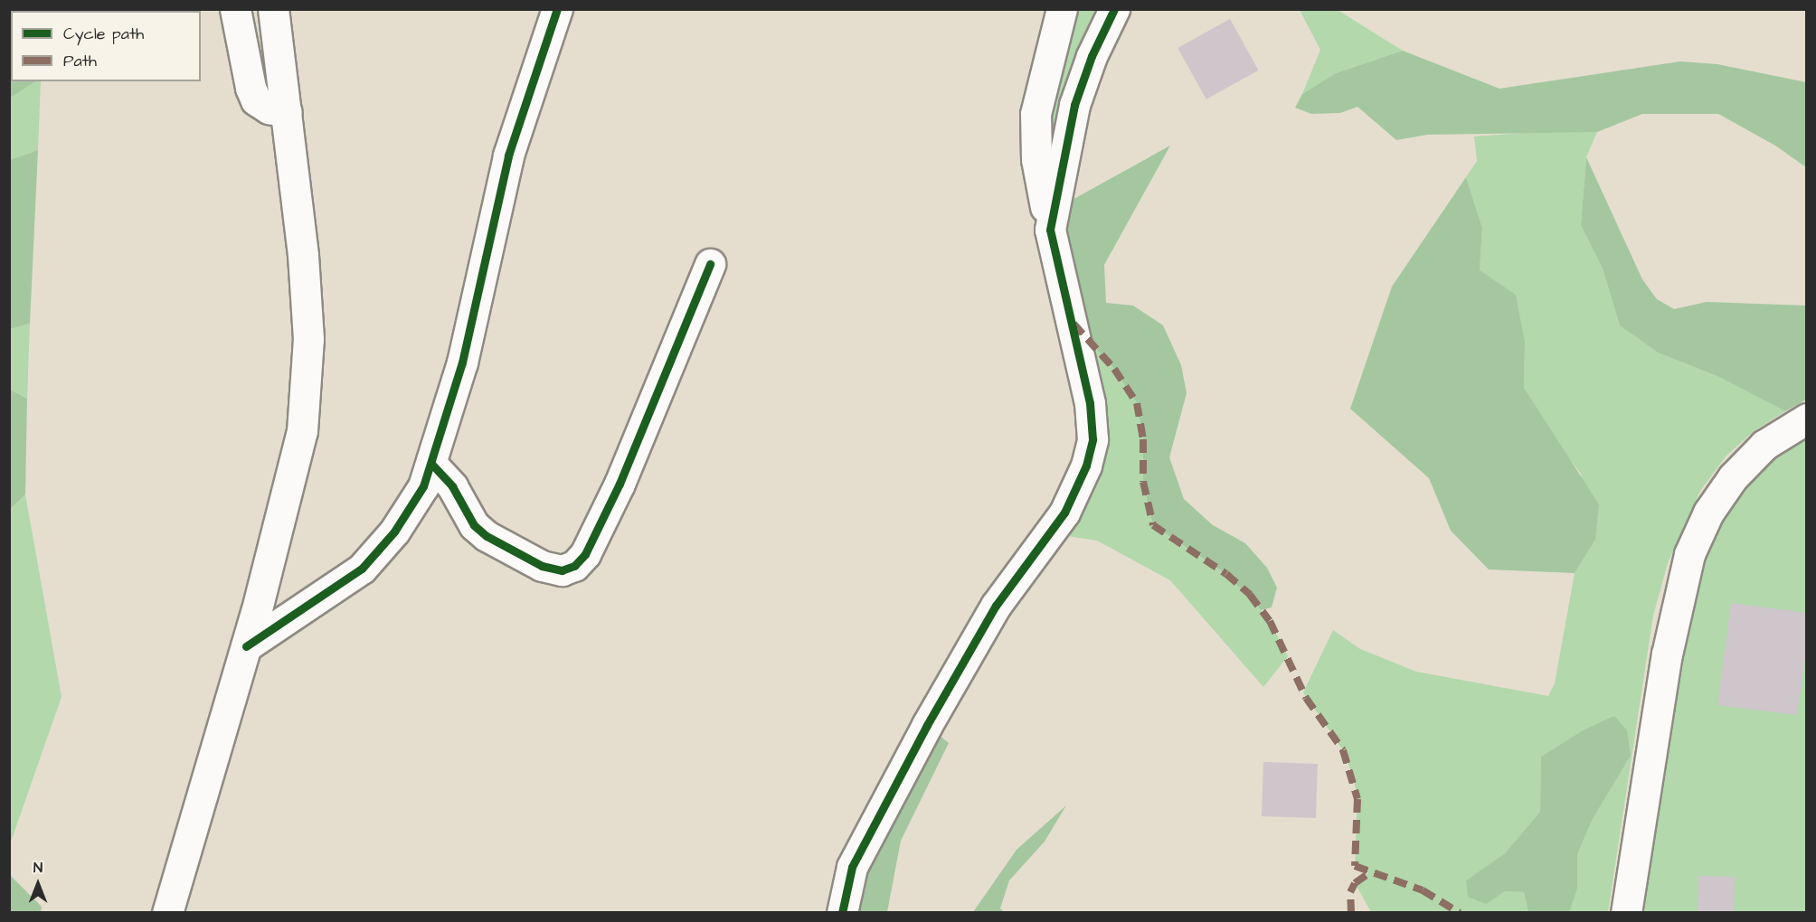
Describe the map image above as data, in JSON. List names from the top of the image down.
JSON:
{
  "legend": ["Cycle path", "Path"],
  "north": "top"
}
